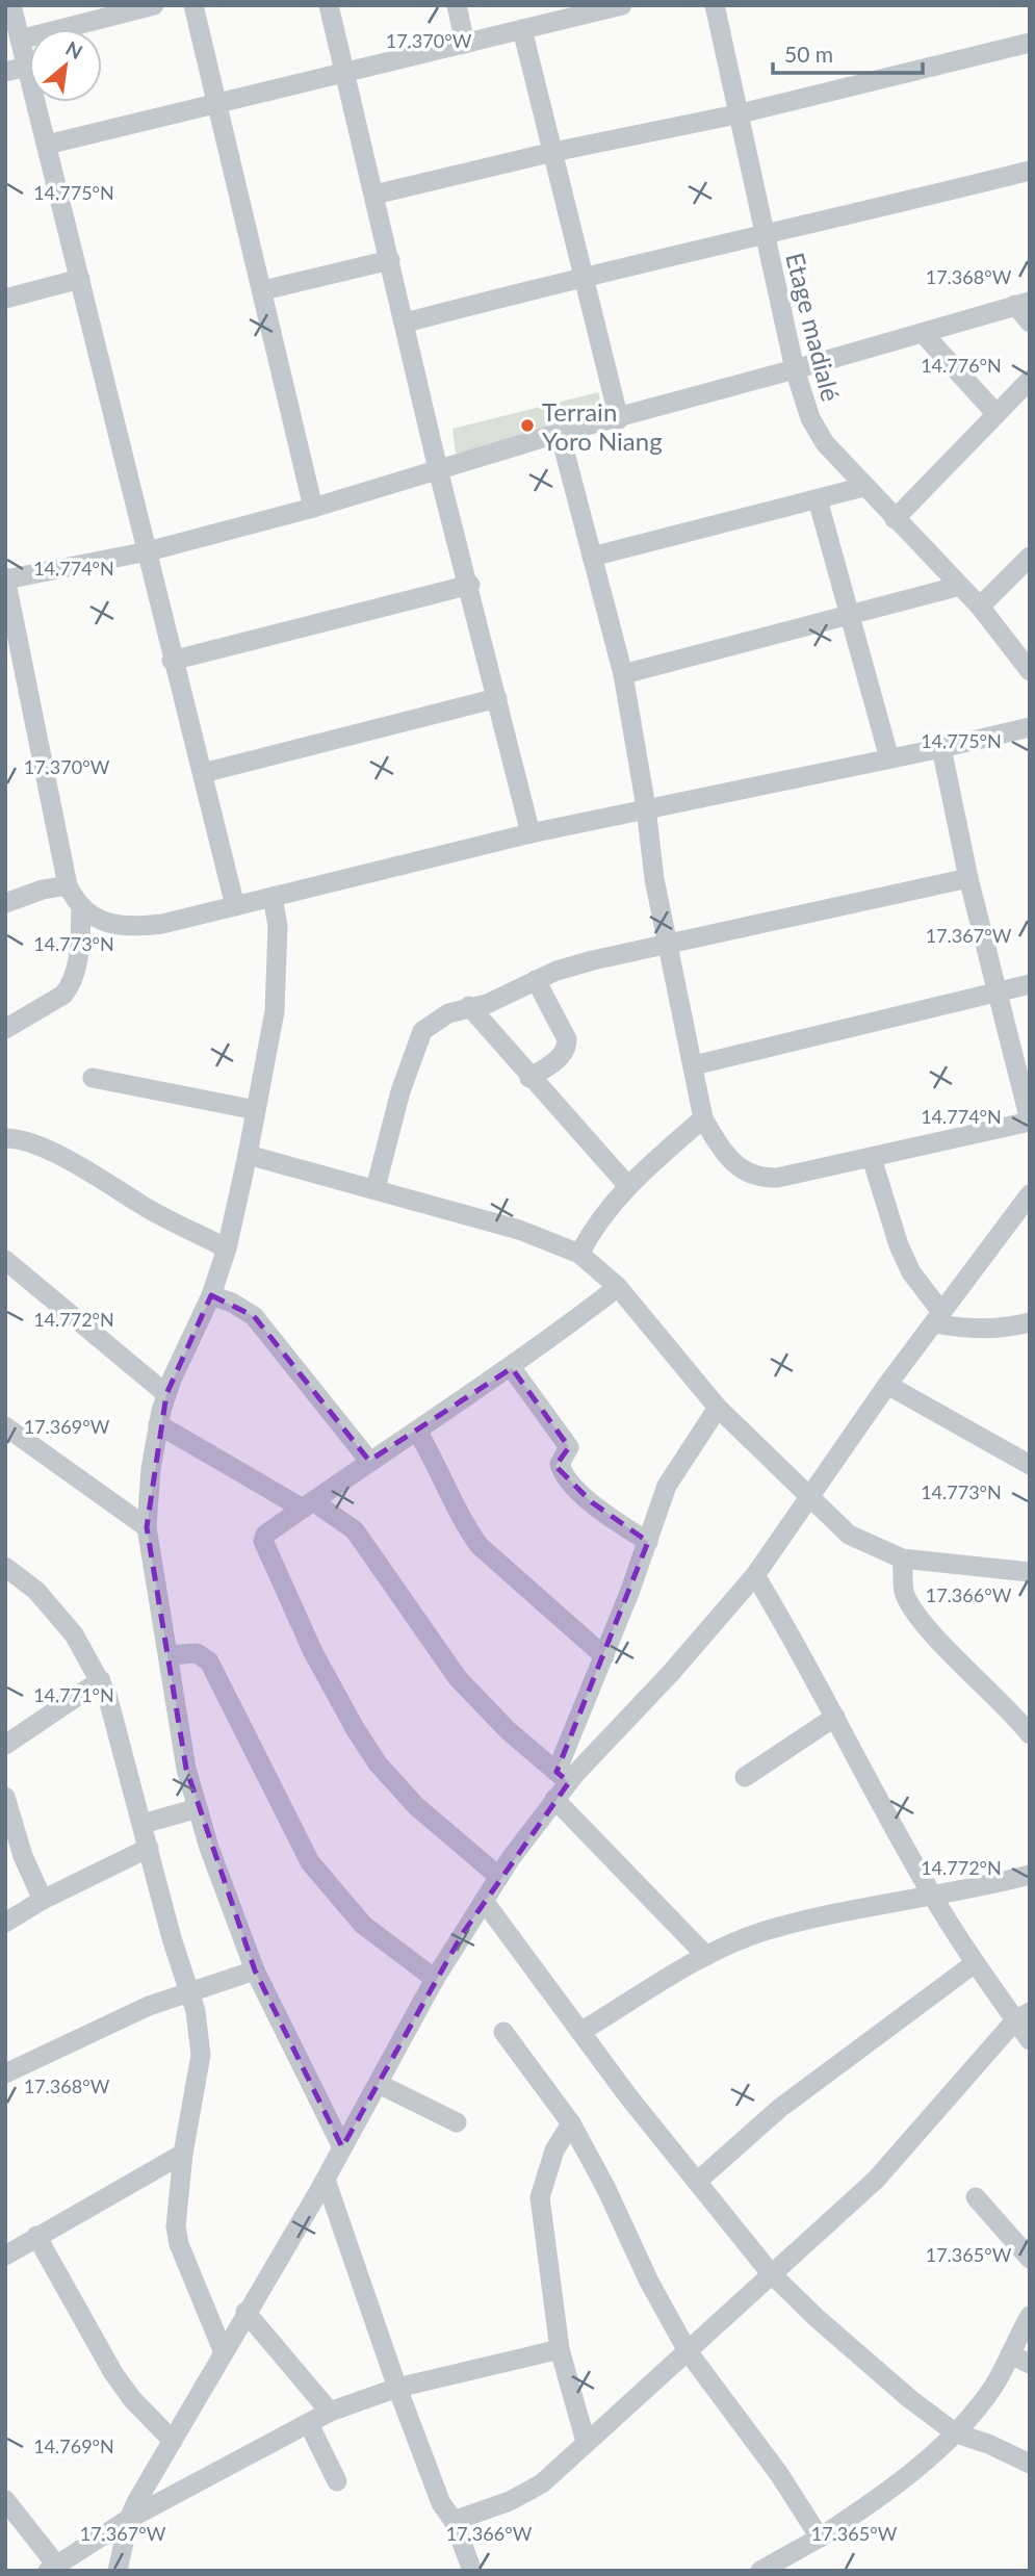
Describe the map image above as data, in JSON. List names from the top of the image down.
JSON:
{
  "streets": {
    "street": ["Etage madialé"]
  },
  "places": ["Terrain Yoro Niang"],
  "scale_bar": "50 m",
  "north": "top right",
  "coordinates": [
    "17.370°W",
    "14.775°N",
    "17.368°W",
    "14.776°N",
    "14.774°N",
    "17.367°W",
    "14.773°N",
    "14.772°N",
    "17.369°W",
    "17.366°W",
    "14.771°N",
    "17.365°W",
    "14.769°N"
  ]
}
